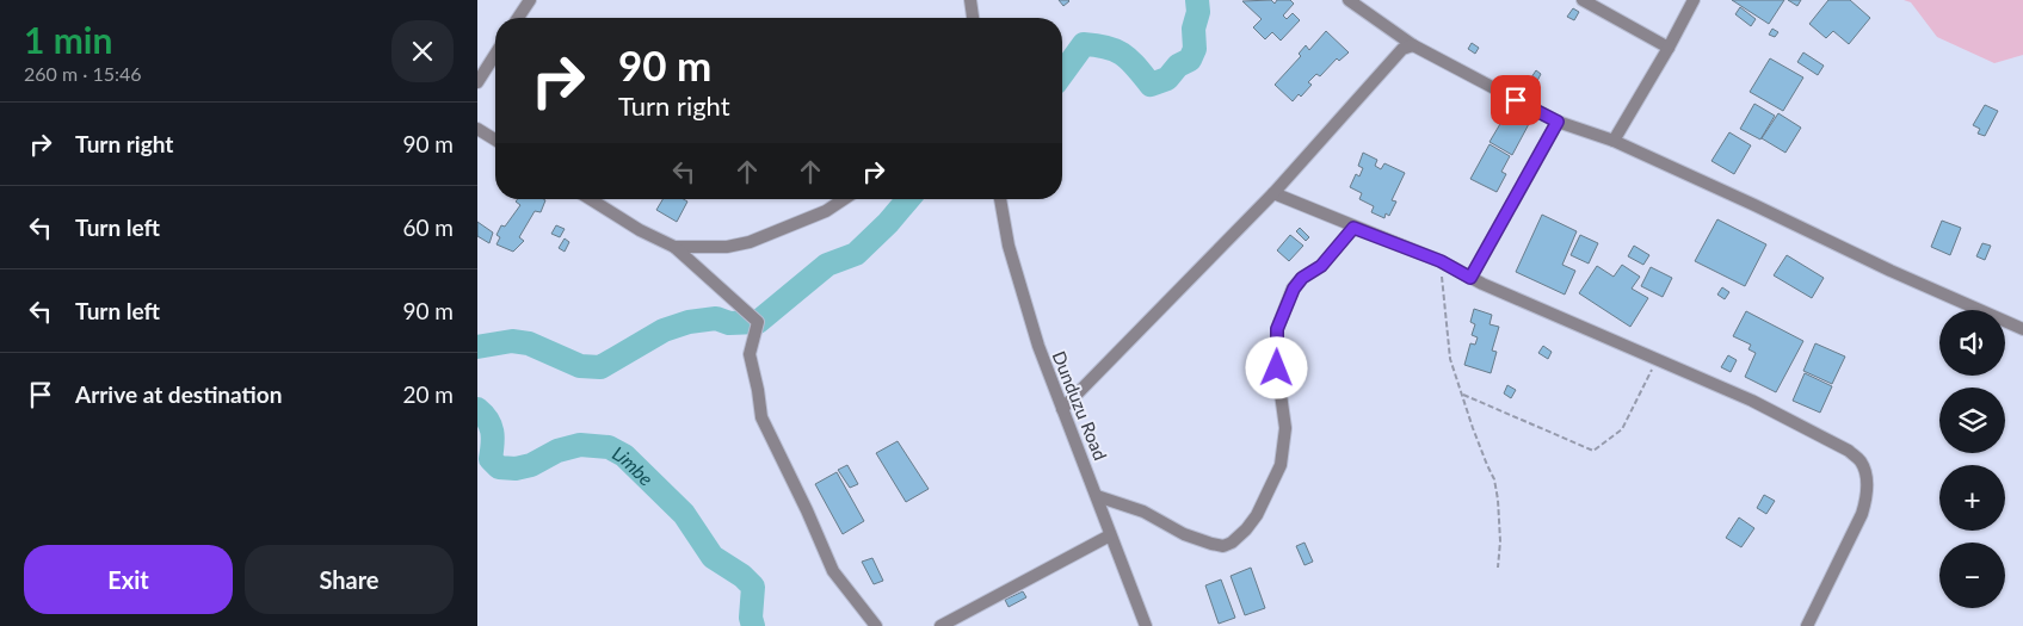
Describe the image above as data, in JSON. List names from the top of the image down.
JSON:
{
  "streets": {
    "street": ["Dunduzu Road"]
  },
  "water": ["Limbe"],
  "page": {
    "heading": ["1 min", "260 m · 15:46"],
    "turn": ["90 m", "Turn right"],
    "list": [
      {
        "name": "Turn right",
        "value": "90 m"
      },
      {
        "name": "Turn left",
        "value": "60 m"
      },
      {
        "name": "Turn left",
        "value": "90 m"
      },
      {
        "name": "Arrive at destination",
        "value": "20 m"
      }
    ],
    "map_buttons": ["+", "−"],
    "buttons": ["Exit", "Share"]
  }
}
